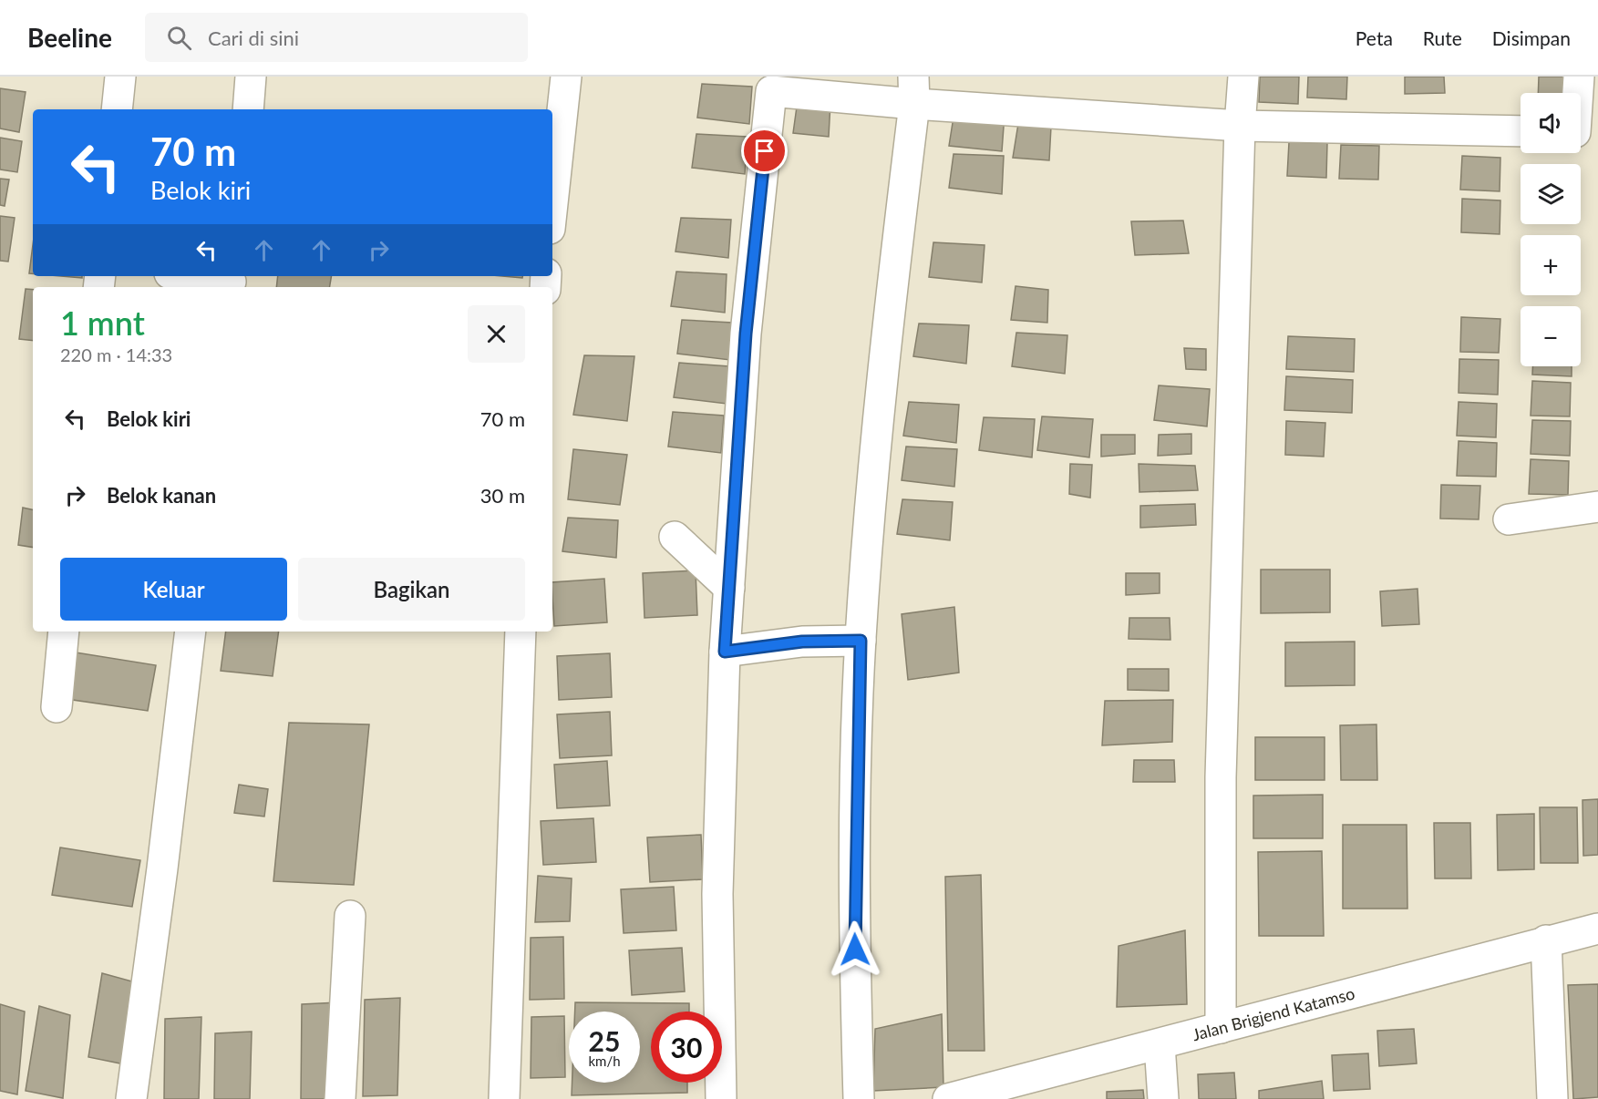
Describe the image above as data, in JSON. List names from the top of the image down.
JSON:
{
  "streets": {
    "main road": ["Jalan Brigjend Katamso"]
  },
  "page": {
    "header": "Beeline",
    "search": "Cari di sini",
    "nav": ["Peta", "Rute", "Disimpan"],
    "map_buttons": ["+", "−"],
    "turn": ["70 m", "Belok kiri"],
    "heading": ["1 mnt", "220 m · 14:33"],
    "list": [
      {
        "name": "Belok kiri",
        "value": "70 m"
      },
      {
        "name": "Belok kanan",
        "value": "30 m"
      }
    ],
    "buttons": ["Keluar", "Bagikan"],
    "speed": "25 km/h",
    "limit": "30"
  }
}
